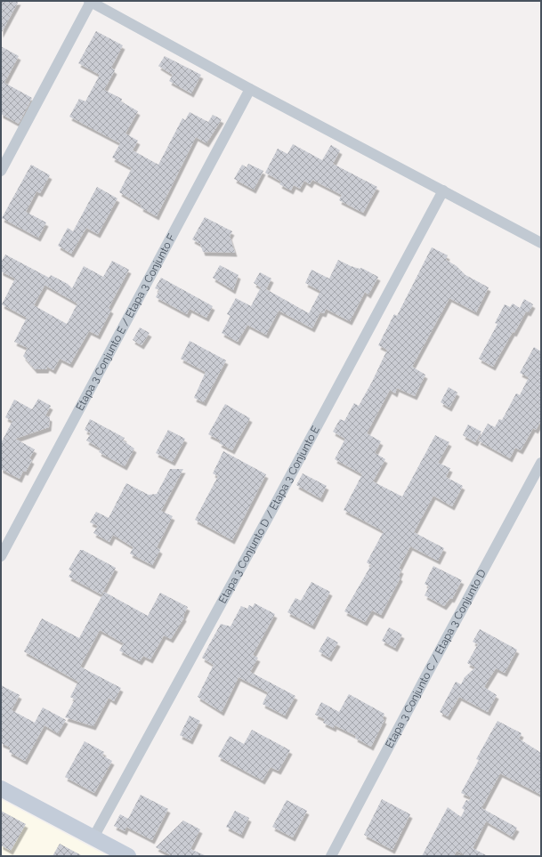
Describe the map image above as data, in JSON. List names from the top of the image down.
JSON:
{
  "streets": {
    "street": ["Etapa 3 Conjunto E / Etapa 3 Conjunto F", "Etapa 3 Conjunto D / Etapa 3 Conjunto E", "Etapa 3 Conjunto C / Etapa 3 Conjunto D"]
  }
}
